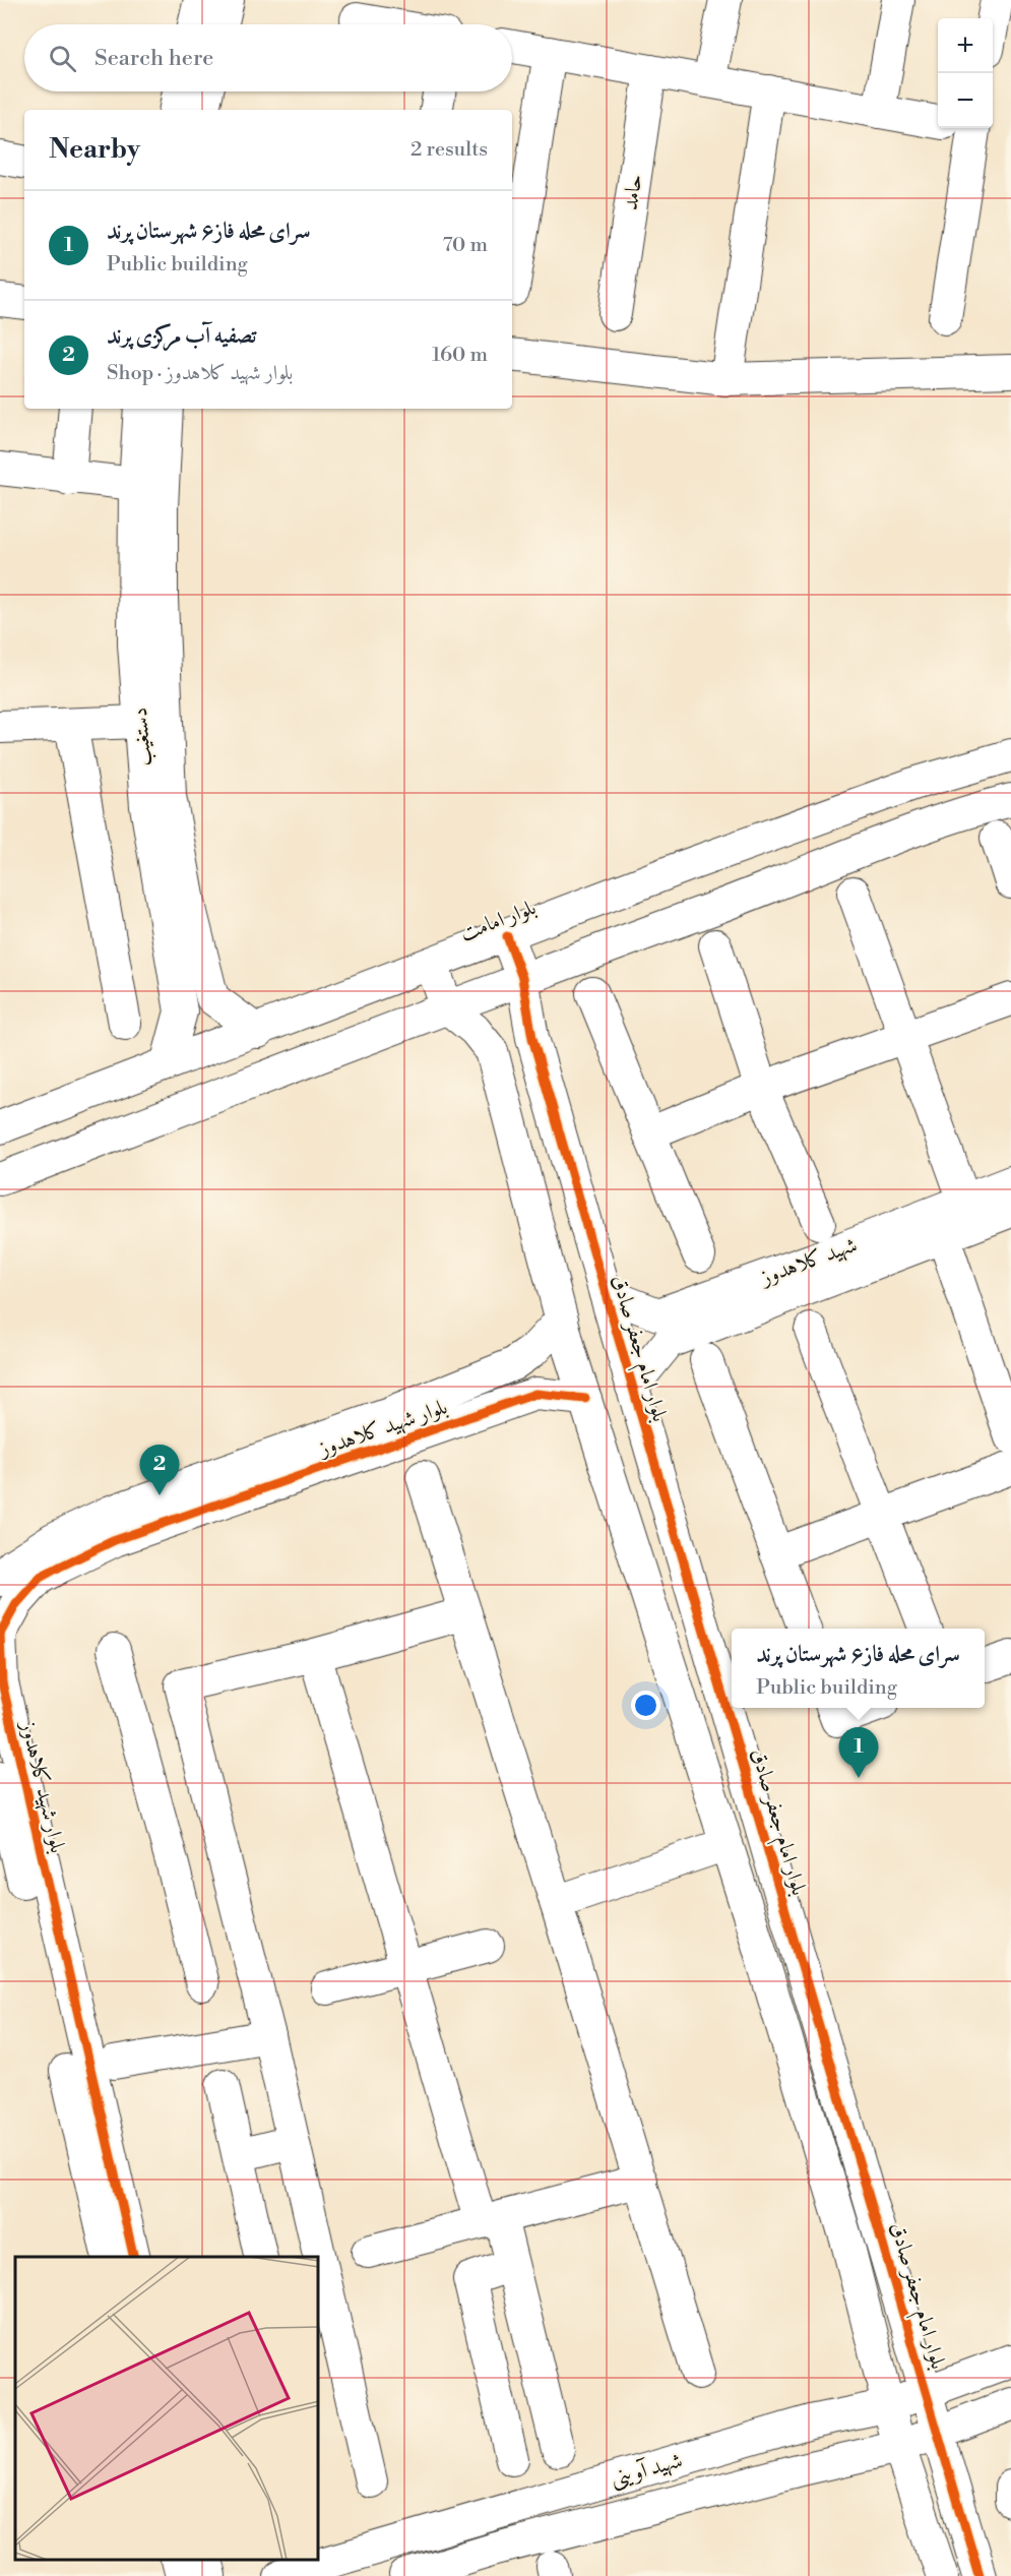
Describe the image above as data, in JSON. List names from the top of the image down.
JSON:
{
  "streets": {
    "street": [
      "حامد",
      "دستغیب",
      "بلوار امامت",
      "شهید کلاهدوز",
      "بلوار امام جعفر صادق",
      "بلوار شهید کلاهدوز",
      "شهید آوینی"
    ]
  },
  "crossings": [
    ["دستغیب", "بلوار امامت"],
    ["بلوار امامت", "بلوار امام جعفر صادق"],
    ["بلوار امام جعفر صادق", "شهید آوینی"]
  ],
  "page": {
    "map_buttons": ["+", "−"],
    "search": "Search here",
    "heading": ["Nearby", "2 results"],
    "list": [
      {
        "mark": "1",
        "name": "سرای محله فاز۶ شهرستان پرند",
        "note": "Public building",
        "value": "70 m"
      },
      {
        "mark": "2",
        "name": "تصفیه آب مرکزی پرند",
        "note": "Shop · بلوار شهید کلاهدوز",
        "value": "160 m"
      }
    ],
    "pins": ["2", "1"],
    "popup": ["سرای محله فاز۶ شهرستان پرند", "Public building"]
  }
}
